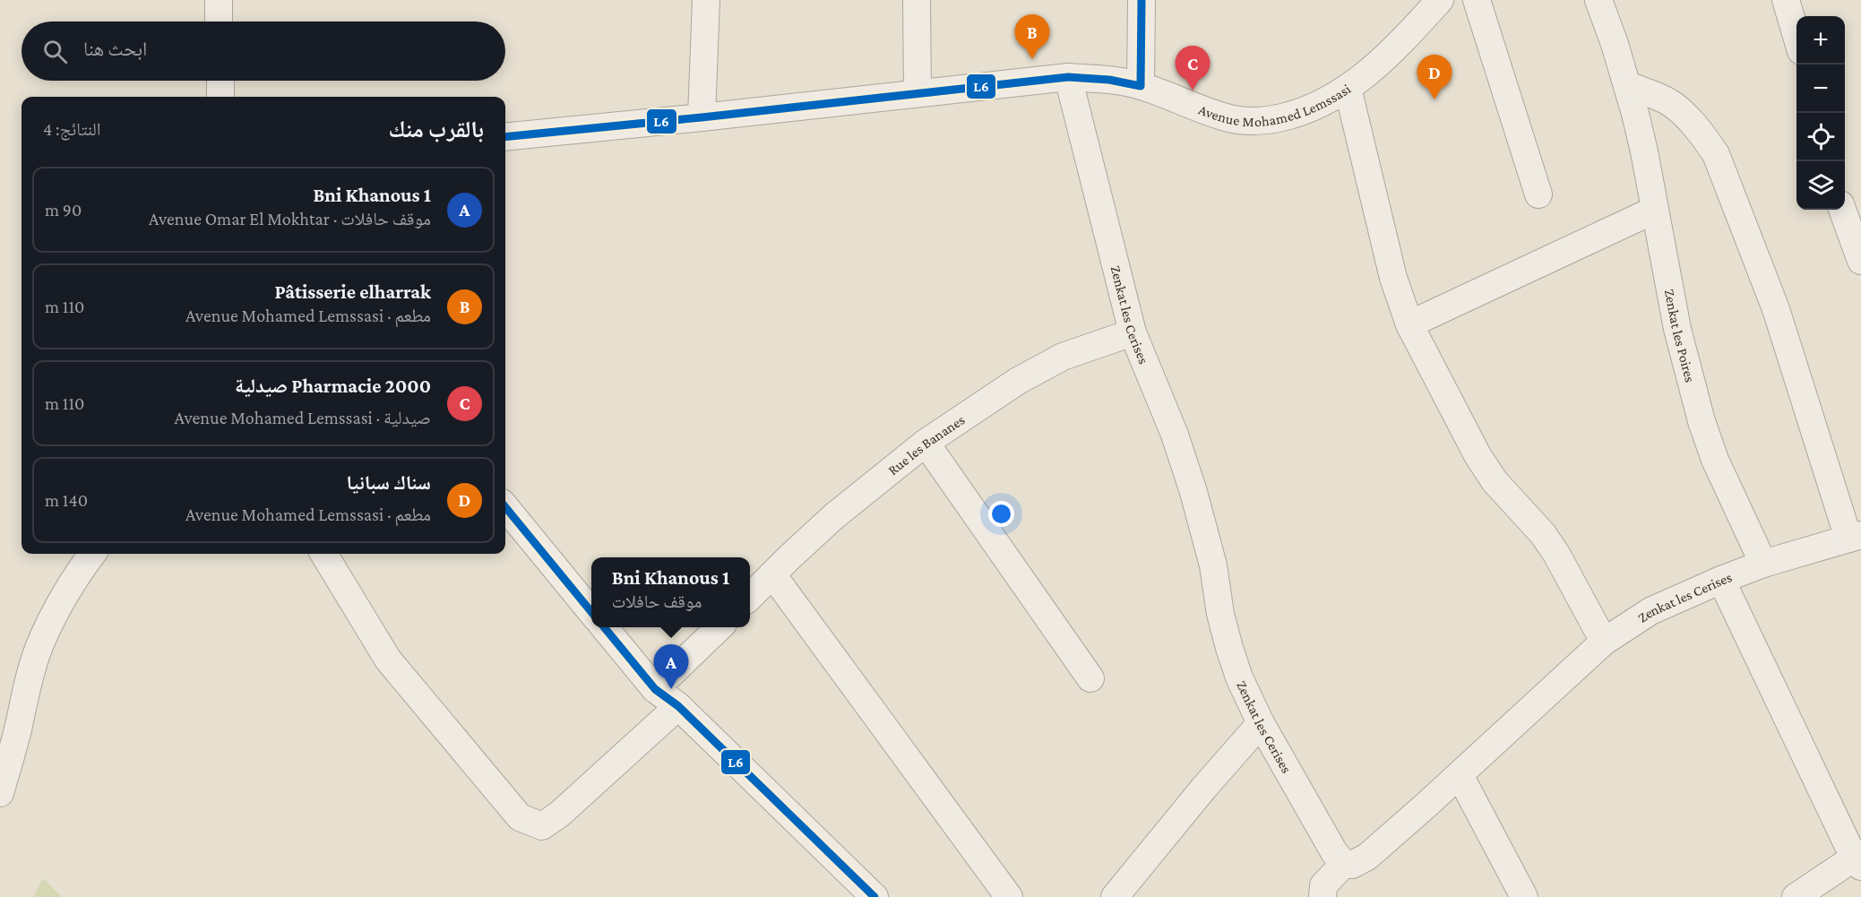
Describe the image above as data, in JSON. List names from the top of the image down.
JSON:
{
  "streets": {
    "street": [
      "Avenue Mohamed Lemssasi",
      "Zenkat les Cerises",
      "Zenkat les Poires",
      "Rue les Bananes"
    ]
  },
  "crossings": [
    ["Avenue Mohamed Lemssasi", "Zenkat les Cerises"],
    ["Zenkat les Cerises", "Zenkat les Poires"],
    ["Zenkat les Cerises", "Rue les Bananes"]
  ],
  "lines": ["transit line L6"],
  "page": {
    "pins": [
      "B",
      "C",
      "D",
      "A"
    ],
    "map_buttons": ["+", "−"],
    "search": "ابحث هنا",
    "heading": ["بالقرب منك", "النتائج: 4"],
    "list": [
      {
        "mark": "A",
        "name": "Bni Khanous 1",
        "note": "موقف حافلات · Avenue Omar El Mokhtar",
        "value": "90 m"
      },
      {
        "mark": "B",
        "name": "Pâtisserie elharrak",
        "note": "مطعم · Avenue Mohamed Lemssasi",
        "value": "110 m"
      },
      {
        "mark": "C",
        "name": "Pharmacie 2000 صيدلية",
        "note": "صيدلية · Avenue Mohamed Lemssasi",
        "value": "110 m"
      },
      {
        "mark": "D",
        "name": "سناك سبانيا",
        "note": "مطعم · Avenue Mohamed Lemssasi",
        "value": "140 m"
      }
    ],
    "popup": ["Bni Khanous 1", "موقف حافلات"]
  }
}
